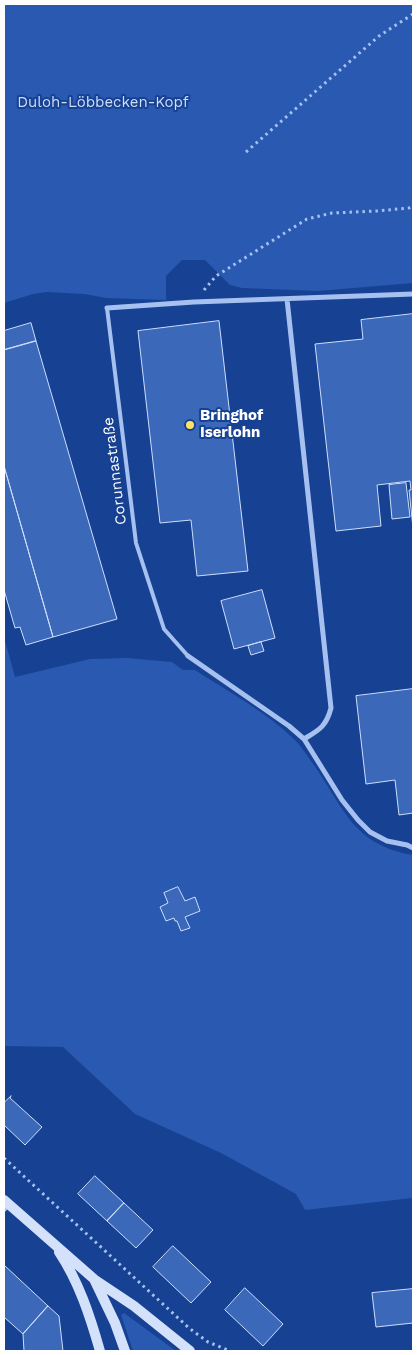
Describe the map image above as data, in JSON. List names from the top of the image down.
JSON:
{
  "streets": {
    "street": ["Corunnastraße"]
  },
  "parks": ["Duloh-Löbbecken-Kopf"],
  "places": ["Bringhof Iserlohn"]
}
